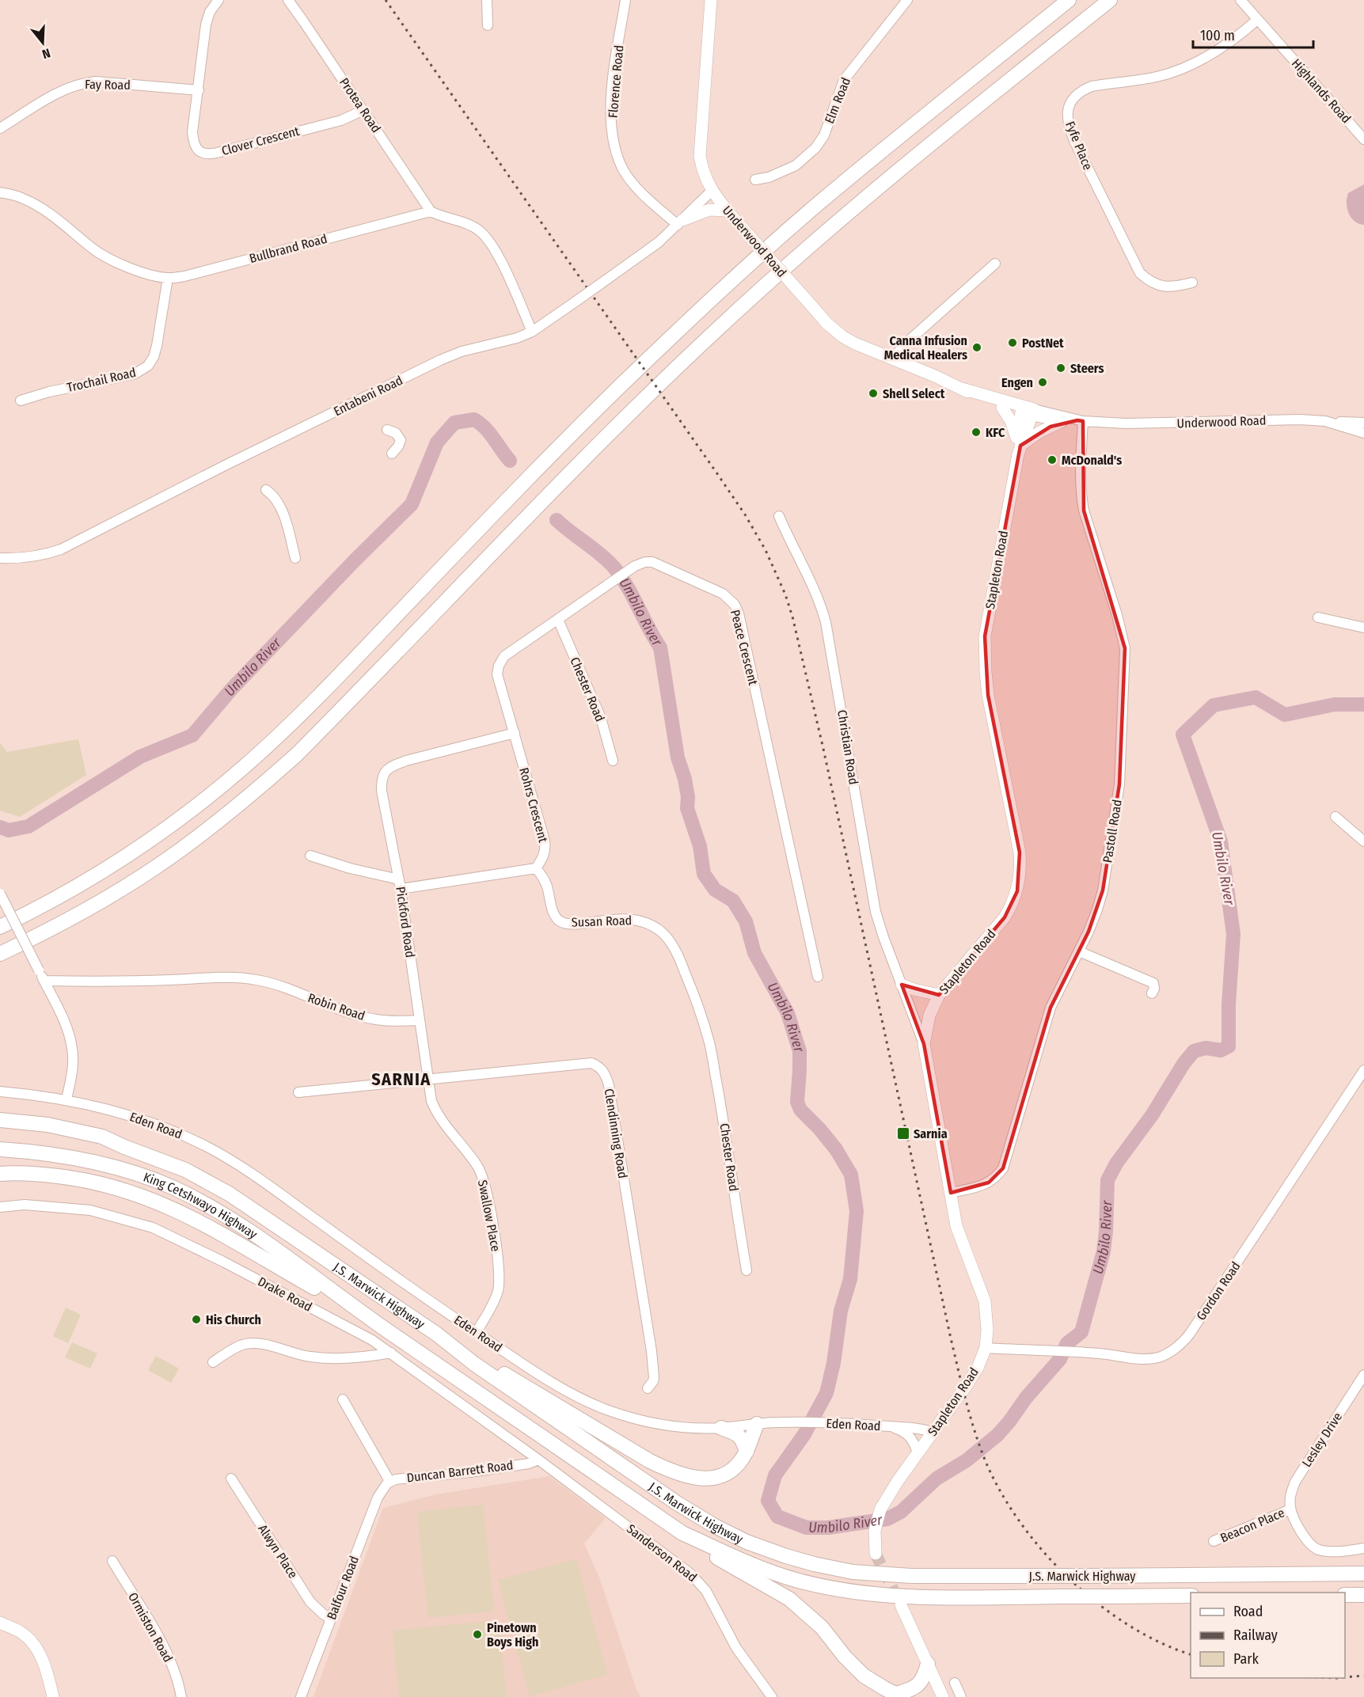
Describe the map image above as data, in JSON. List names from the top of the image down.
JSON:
{
  "streets": {
    "highway": ["King Cetshwayo Highway", "J.S. Marwick Highway"],
    "main road": ["Underwood Road", "Stapleton Road"],
    "street": [
      "Florence Road",
      "Fay Road",
      "Highlands Road",
      "Elm Road",
      "Protea Road",
      "Clover Crescent",
      "Fyfe Place",
      "Bullbrand Road",
      "Trochail Road",
      "Entabeni Road",
      "Peace Crescent",
      "Chester Road",
      "Christian Road",
      "Rohrs Crescent",
      "Pastoll Road",
      "Susan Road",
      "Pickford Road",
      "Robin Road",
      "Eden Road",
      "Clendinning Road",
      "Swallow Place",
      "Gordon Road",
      "Drake Road",
      "Lesley Drive",
      "Duncan Barrett Road",
      "Beacon Place",
      "Alwyn Place",
      "Sanderson Road",
      "Balfour Road",
      "Ormiston Road"
    ]
  },
  "crossings": [
    ["Florence Road", "Entabeni Road"],
    ["Fay Road", "Clover Crescent"],
    ["Highlands Road", "Fyfe Place"],
    ["Protea Road", "Clover Crescent"],
    ["Protea Road", "Bullbrand Road"],
    ["Underwood Road", "Entabeni Road"],
    ["Underwood Road", "Stapleton Road"],
    ["Underwood Road", "Pastoll Road"],
    ["Bullbrand Road", "Trochail Road"],
    ["Stapleton Road", "Christian Road"],
    ["Stapleton Road", "Pastoll Road"],
    ["Stapleton Road", "Eden Road"],
    ["Stapleton Road", "Gordon Road"],
    ["Peace Crescent", "Chester Road"],
    ["Peace Crescent", "Rohrs Crescent"],
    ["Peace Crescent", "Pickford Road"],
    ["Chester Road", "Susan Road"],
    ["Rohrs Crescent", "Susan Road"],
    ["Rohrs Crescent", "Pickford Road"],
    ["Pickford Road", "Robin Road"],
    ["Pickford Road", "Clendinning Road"],
    ["Pickford Road", "Swallow Place"],
    ["Eden Road", "Swallow Place"],
    ["Clendinning Road", "Swallow Place"],
    ["King Cetshwayo Highway", "J.S. Marwick Highway"],
    ["Drake Road", "Duncan Barrett Road"],
    ["Drake Road", "Sanderson Road"],
    ["Lesley Drive", "Beacon Place"],
    ["Duncan Barrett Road", "Sanderson Road"],
    ["Duncan Barrett Road", "Balfour Road"],
    ["Alwyn Place", "Balfour Road"]
  ],
  "districts": ["SARNIA"],
  "water": ["Umbilo River"],
  "places": {
    "other": [
      "PostNet",
      "Canna Infusion Medical Healers",
      "Steers",
      "Engen",
      "Shell Select",
      "KFC",
      "McDonald's",
      "His Church",
      "Pinetown Boys High"
    ],
    "transit": ["Sarnia"]
  },
  "legend": ["Road", "Railway", "Park"],
  "scale_bar": "100 m",
  "north": "bottom"
}
